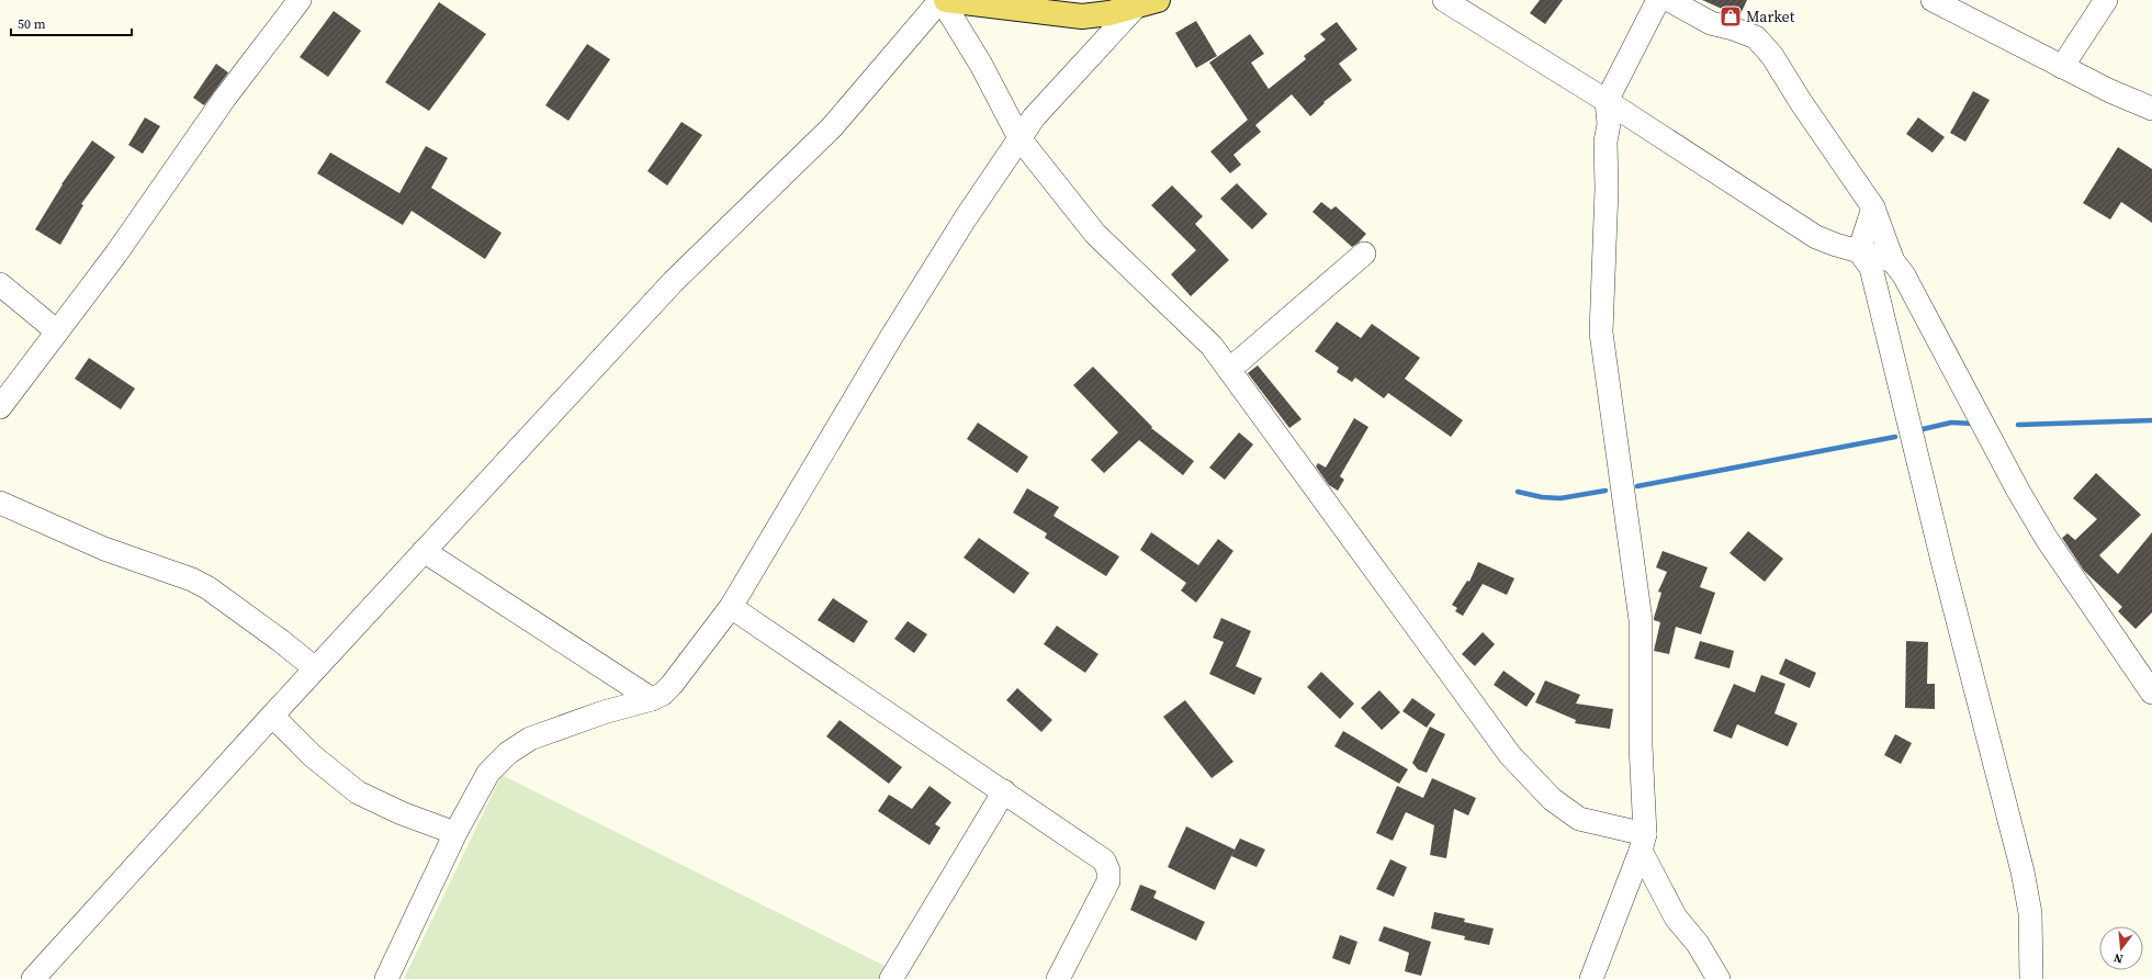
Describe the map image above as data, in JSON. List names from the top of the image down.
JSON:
{
  "places": {
    "shop": ["Market"]
  },
  "scale_bar": "50 m",
  "north": "bottom"
}
